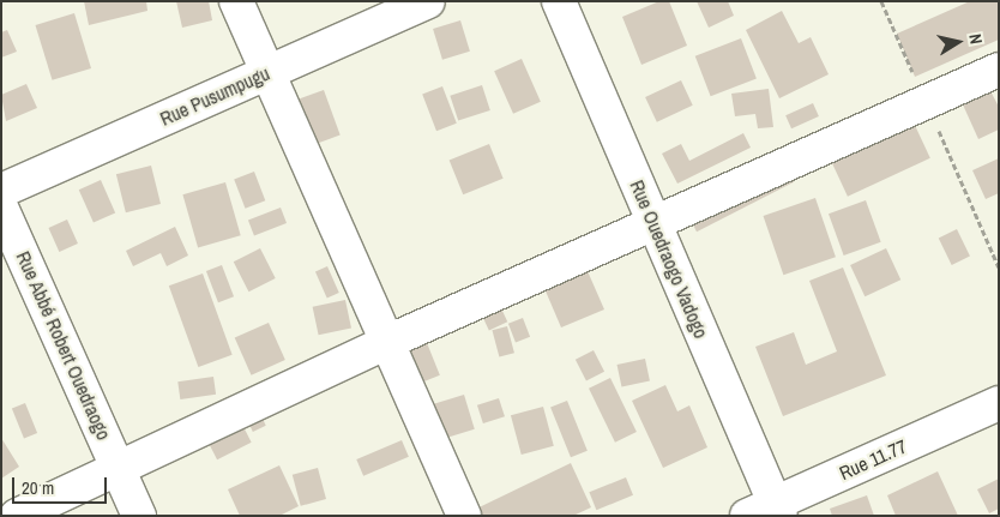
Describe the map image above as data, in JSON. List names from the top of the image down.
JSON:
{
  "streets": {
    "street": [
      "Rue Pusumpugu",
      "Rue Ouedraogo Vadogo",
      "Rue Abbé Robert Ouedraogo",
      "Rue 11.77"
    ]
  },
  "crossings": [
    ["Rue Ouedraogo Vadogo", "Rue 11.77"]
  ],
  "scale_bar": "20 m",
  "north": "right"
}
